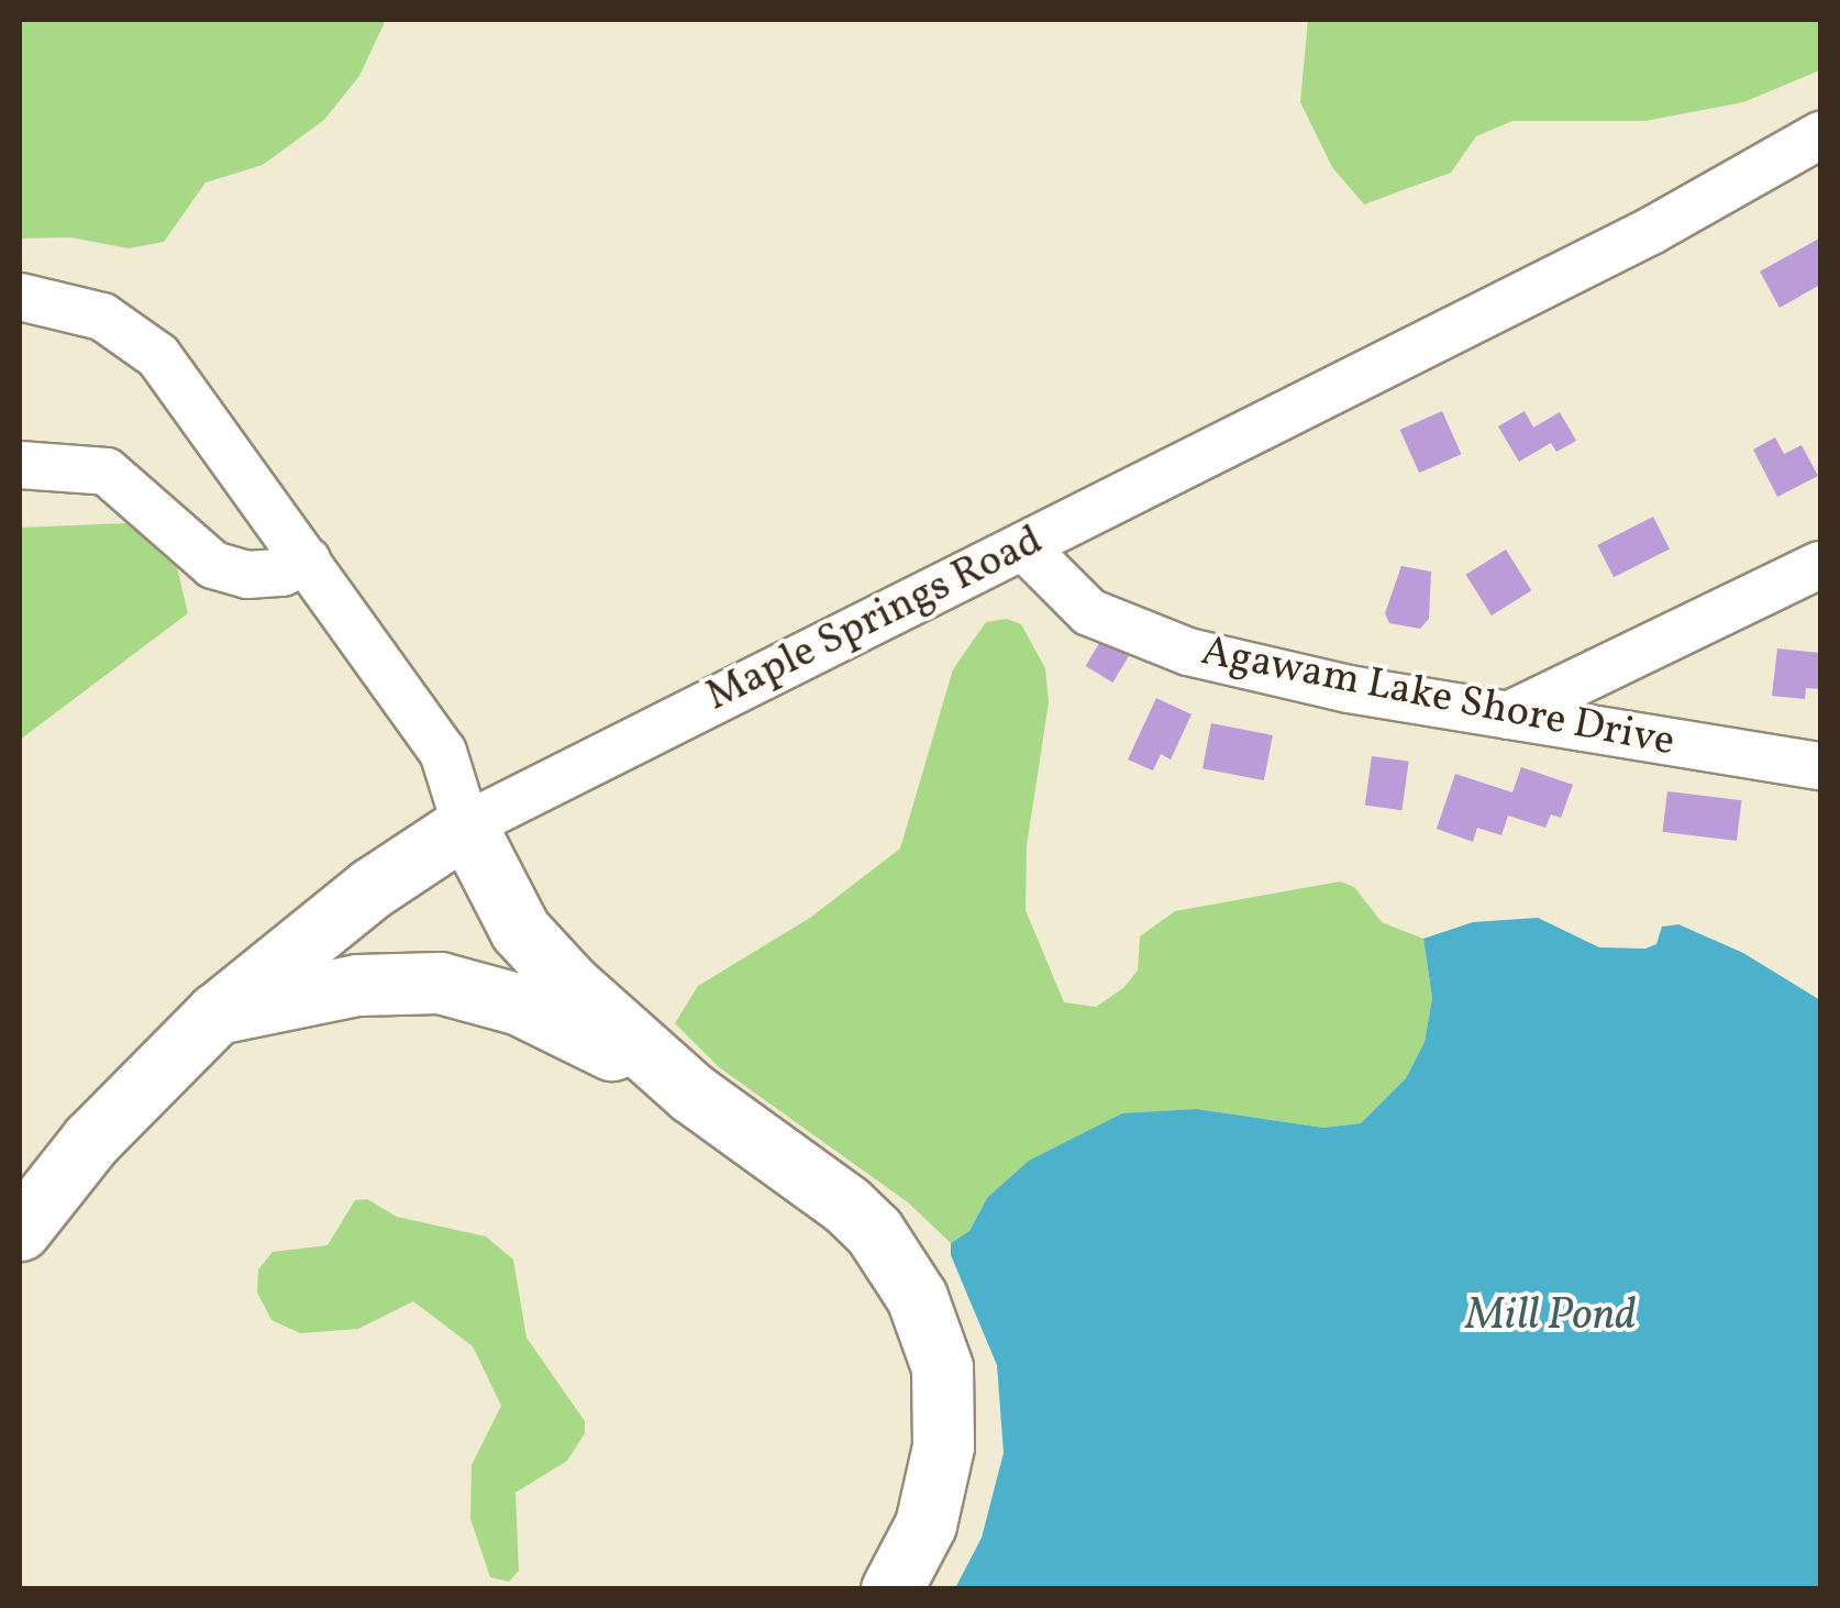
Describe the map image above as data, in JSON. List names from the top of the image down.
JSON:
{
  "streets": {
    "main road": ["Maple Springs Road"],
    "street": ["Agawam Lake Shore Drive"]
  },
  "crossings": [
    ["Maple Springs Road", "Agawam Lake Shore Drive"]
  ],
  "water": ["Mill Pond"]
}
